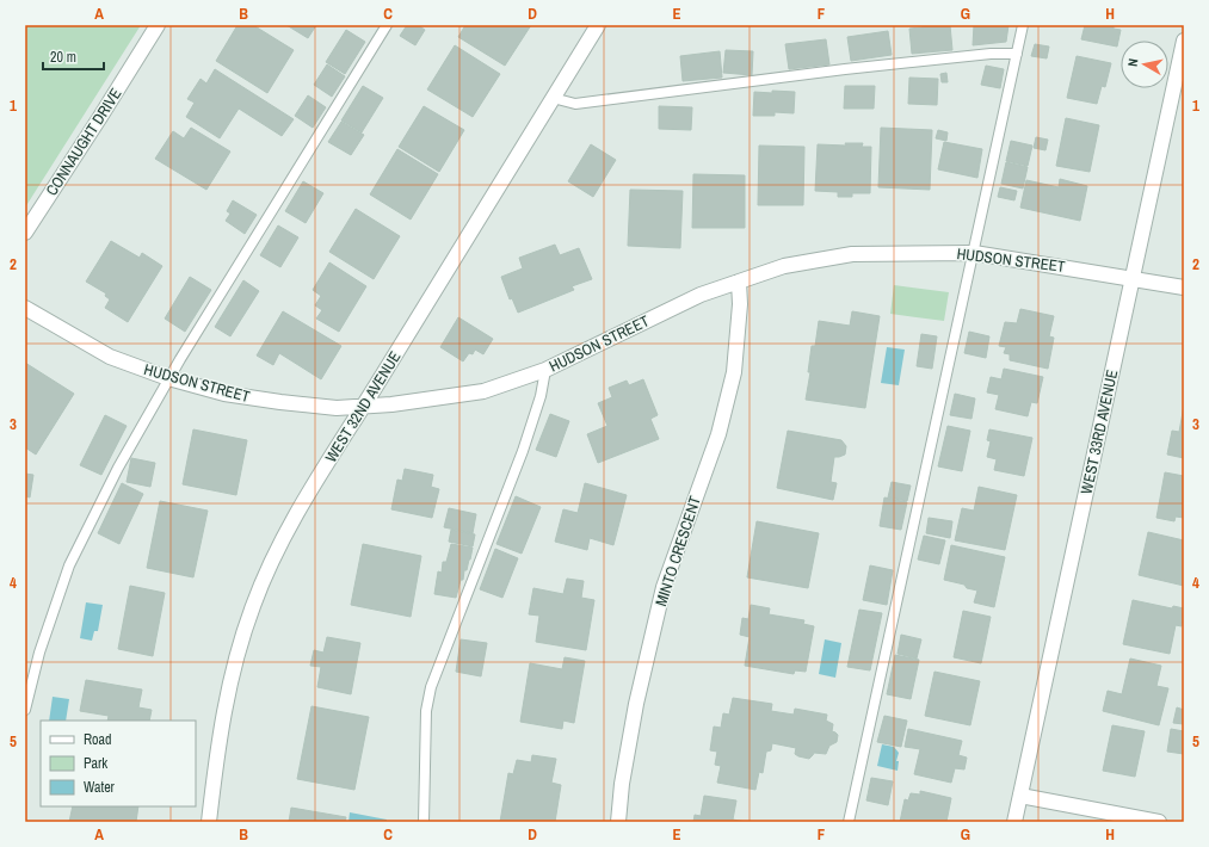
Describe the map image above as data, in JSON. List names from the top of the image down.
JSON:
{
  "streets": {
    "street": [
      "CONNAUGHT DRIVE",
      "HUDSON STREET",
      "WEST 32ND AVENUE",
      "WEST 33RD AVENUE",
      "MINTO CRESCENT"
    ]
  },
  "crossings": [
    ["HUDSON STREET", "WEST 32ND AVENUE"],
    ["HUDSON STREET", "WEST 33RD AVENUE"],
    ["HUDSON STREET", "MINTO CRESCENT"]
  ],
  "legend": ["Road", "Park", "Water"],
  "scale_bar": "20 m",
  "north": "left",
  "grid": {
    "columns": [
      "A",
      "B",
      "C",
      "D",
      "E",
      "F",
      "G",
      "H"
    ],
    "rows": [
      "1",
      "2",
      "3",
      "4",
      "5"
    ]
  }
}
